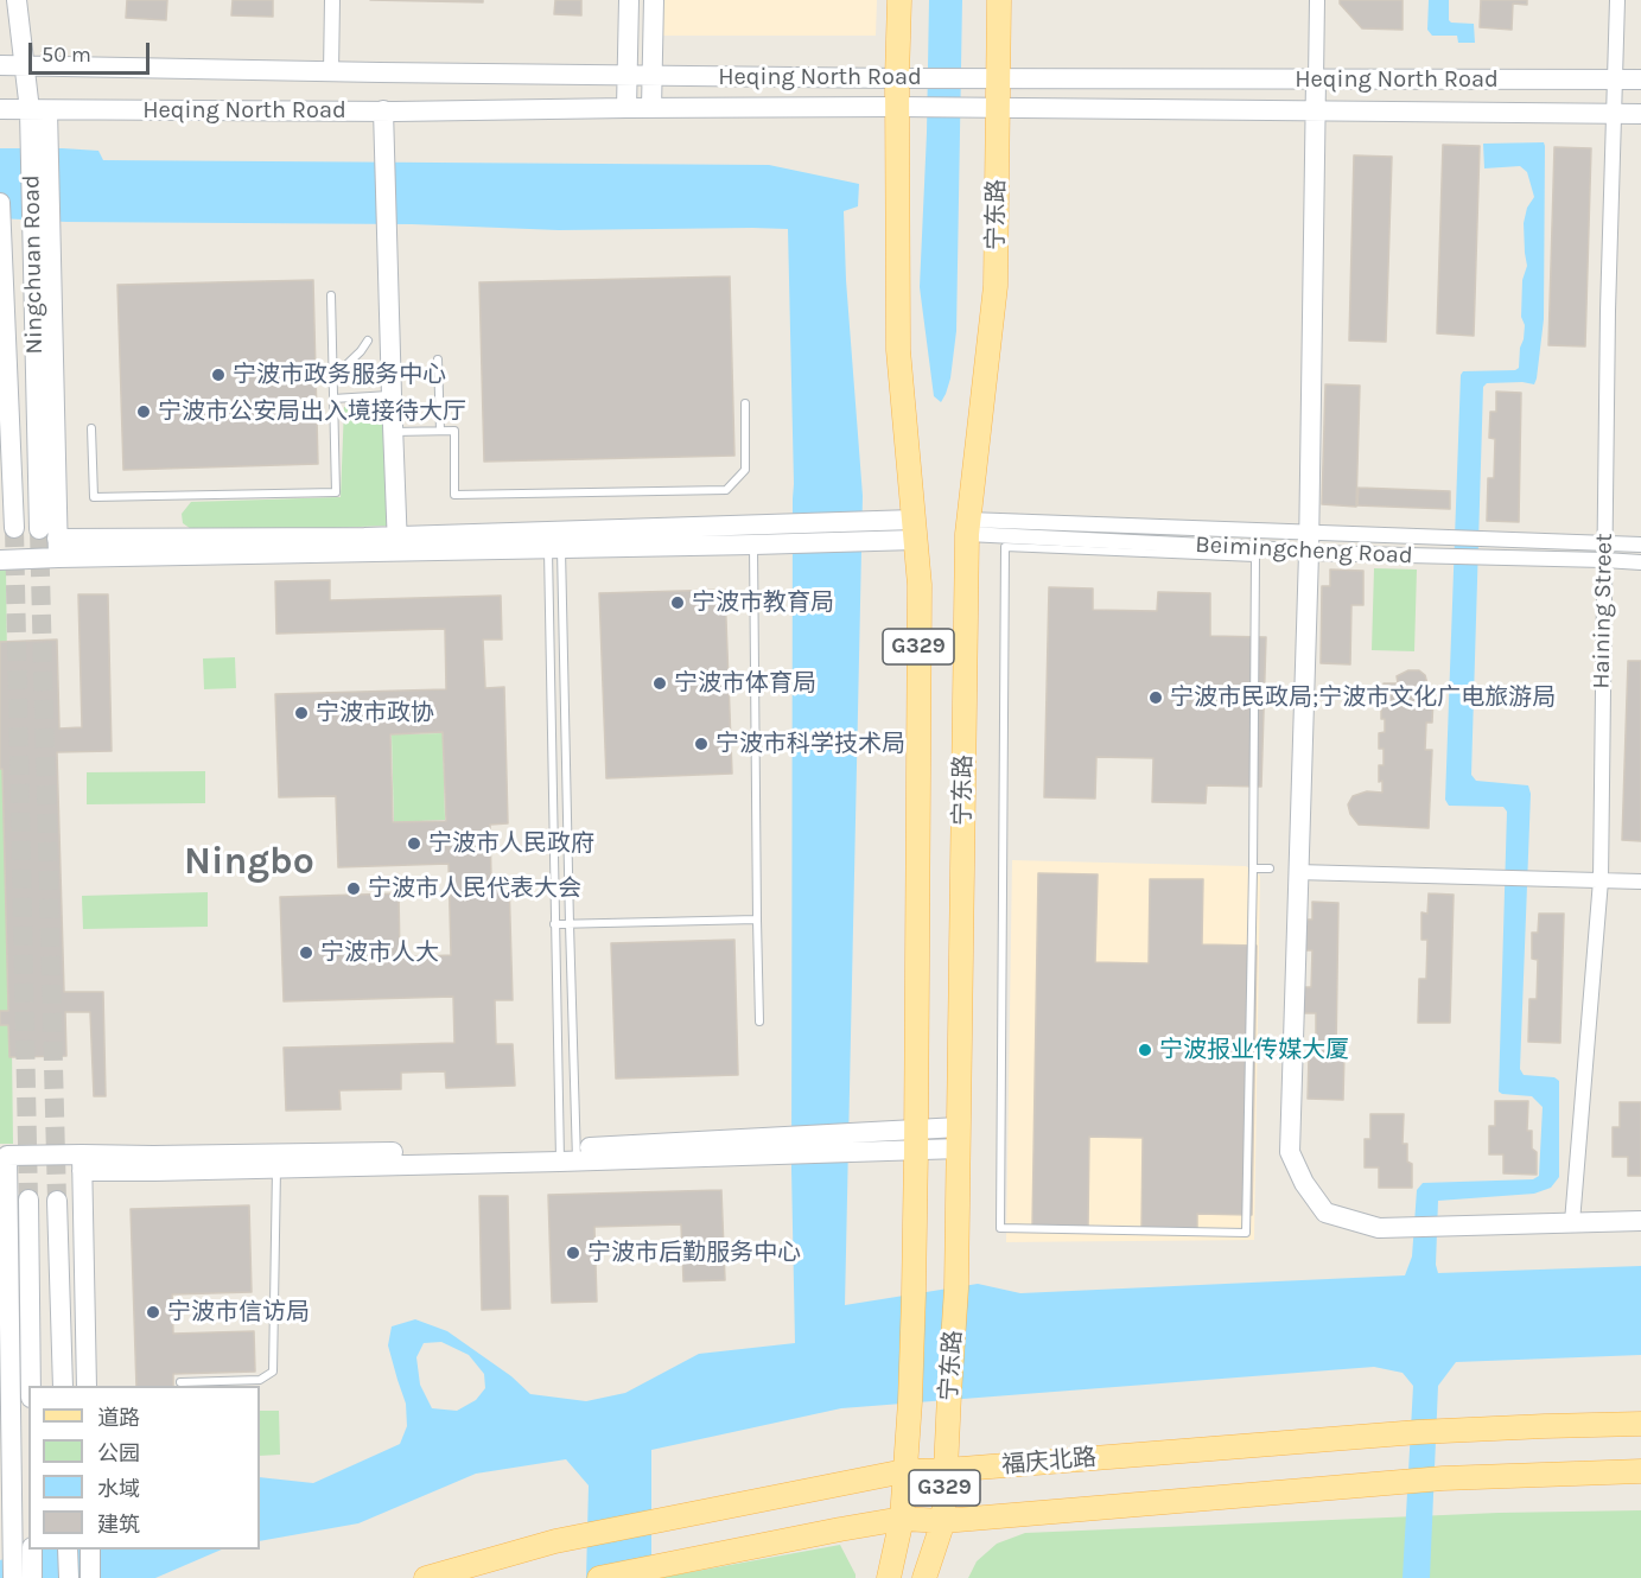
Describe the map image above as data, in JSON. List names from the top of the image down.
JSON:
{
  "streets": {
    "main road": ["宁东路", "G329", "福庆北路"],
    "street": [
      "Heqing North Road",
      "Ningchuan Road",
      "Beimingcheng Road",
      "Haining Street"
    ]
  },
  "crossings": [
    ["Heqing North Road", "宁东路"],
    ["Heqing North Road", "Ningchuan Road"],
    ["Heqing North Road", "Haining Street"],
    ["宁东路", "Beimingcheng Road"],
    ["宁东路", "福庆北路"],
    ["Beimingcheng Road", "Haining Street"]
  ],
  "districts": ["Ningbo"],
  "places": [
    "宁波市政务服务中心",
    "宁波市公安局出入境接待大厅",
    "宁波市教育局",
    "宁波市体育局",
    "宁波市民政局;宁波市文化广电旅游局",
    "宁波市政协",
    "宁波市科学技术局",
    "宁波市人民政府",
    "宁波市人民代表大会",
    "宁波市人大",
    "宁波报业传媒大厦",
    "宁波市后勤服务中心",
    "宁波市信访局"
  ],
  "legend": [
    "道路",
    "公园",
    "水域",
    "建筑"
  ],
  "scale_bar": "50 m"
}
